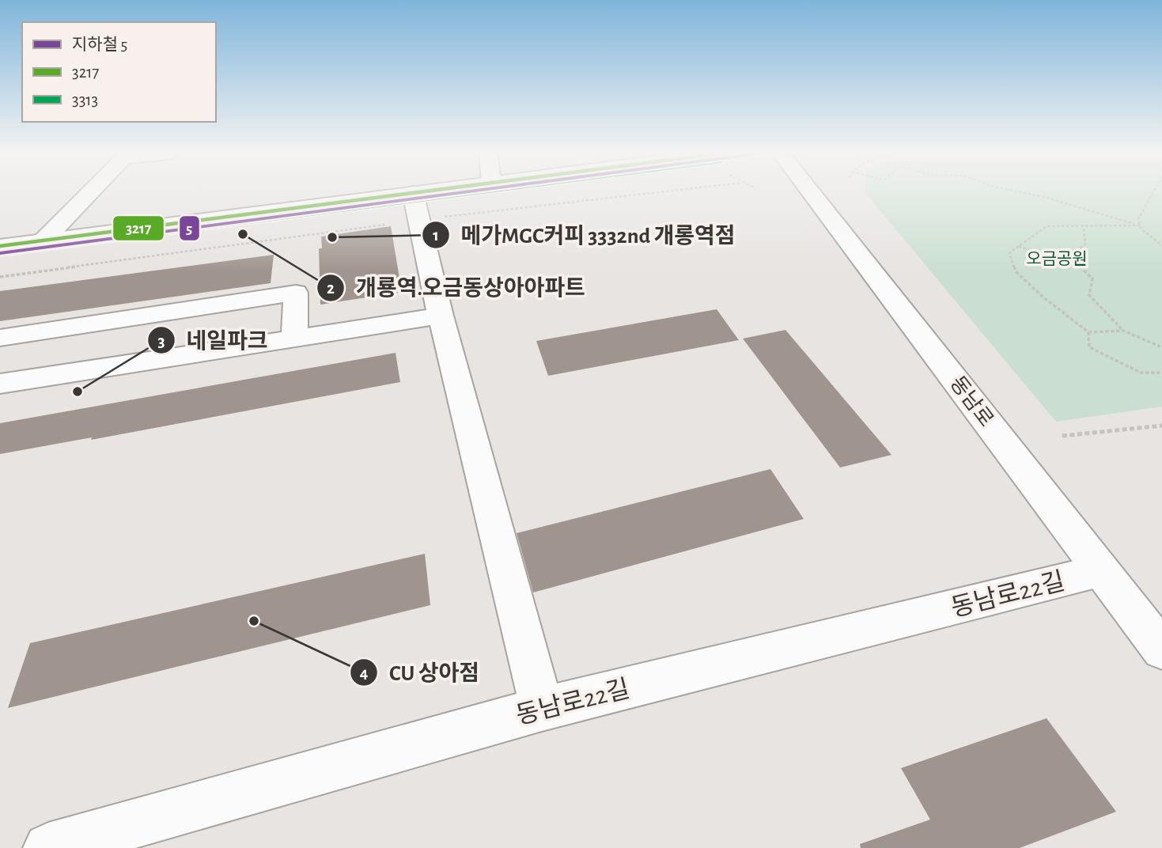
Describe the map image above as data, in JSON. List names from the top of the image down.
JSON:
{
  "streets": {
    "street": ["동남로", "동남로22길"]
  },
  "crossings": [
    ["동남로", "동남로22길"]
  ],
  "parks": ["오금공원"],
  "places": [
    "개룡역.오금동상아아파트",
    "메가MGC커피 3332nd 개롱역점",
    "네일파크",
    "CU 상아점"
  ],
  "lines": ["metro line 5", "transit line 3217", "transit line 3313"],
  "legend": ["지하철 5", "3217", "3313"]
}
